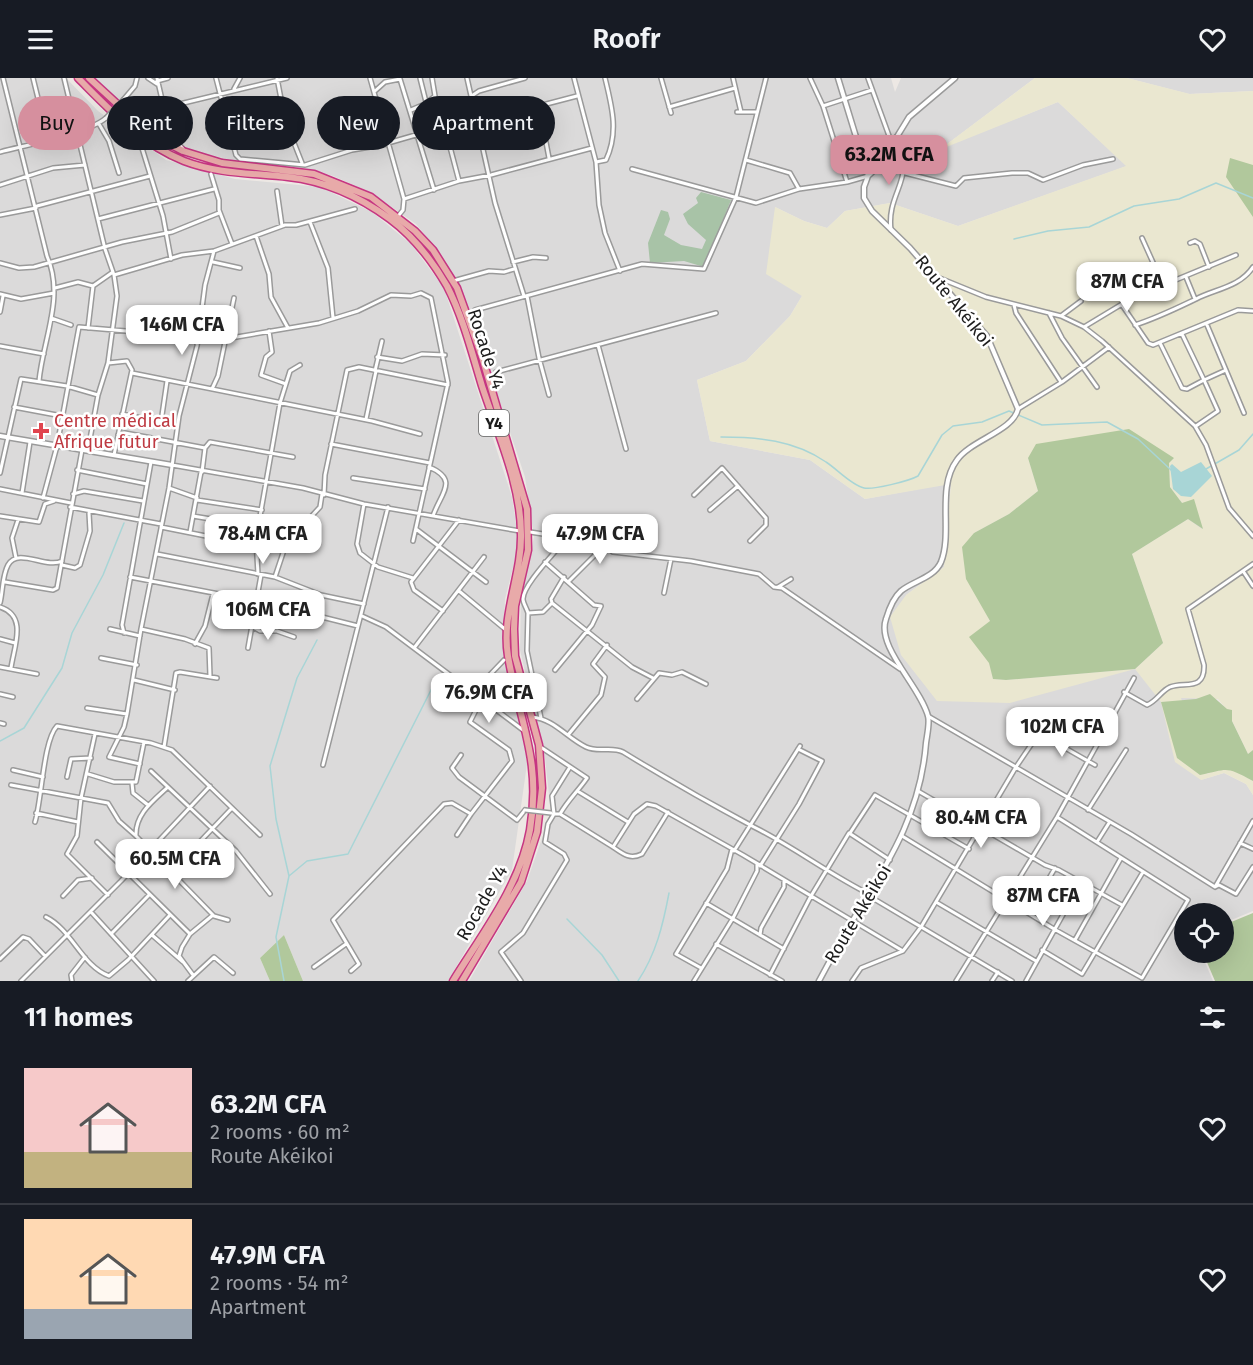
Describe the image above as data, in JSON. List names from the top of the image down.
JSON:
{
  "streets": {
    "highway": ["Rocade Y4", "Y4"],
    "street": ["Route Akéikoi"]
  },
  "places": {
    "health": ["Centre médical Afrique futur"]
  },
  "page": {
    "header": "Roofr",
    "chip": [
      "Buy",
      "Rent",
      "Filters",
      "New",
      "Apartment"
    ],
    "price": [
      "63.2M CFA",
      "87M CFA",
      "146M CFA",
      "78.4M CFA",
      "47.9M CFA",
      "106M CFA",
      "76.9M CFA",
      "102M CFA",
      "80.4M CFA",
      "60.5M CFA",
      "87M CFA"
    ],
    "heading": "11 homes",
    "list": [
      {
        "name": "63.2M CFA",
        "note": "2 rooms · 60 m² · Route Akéikoi"
      },
      {
        "name": "47.9M CFA",
        "note": "2 rooms · 54 m² · Apartment"
      }
    ]
  }
}
